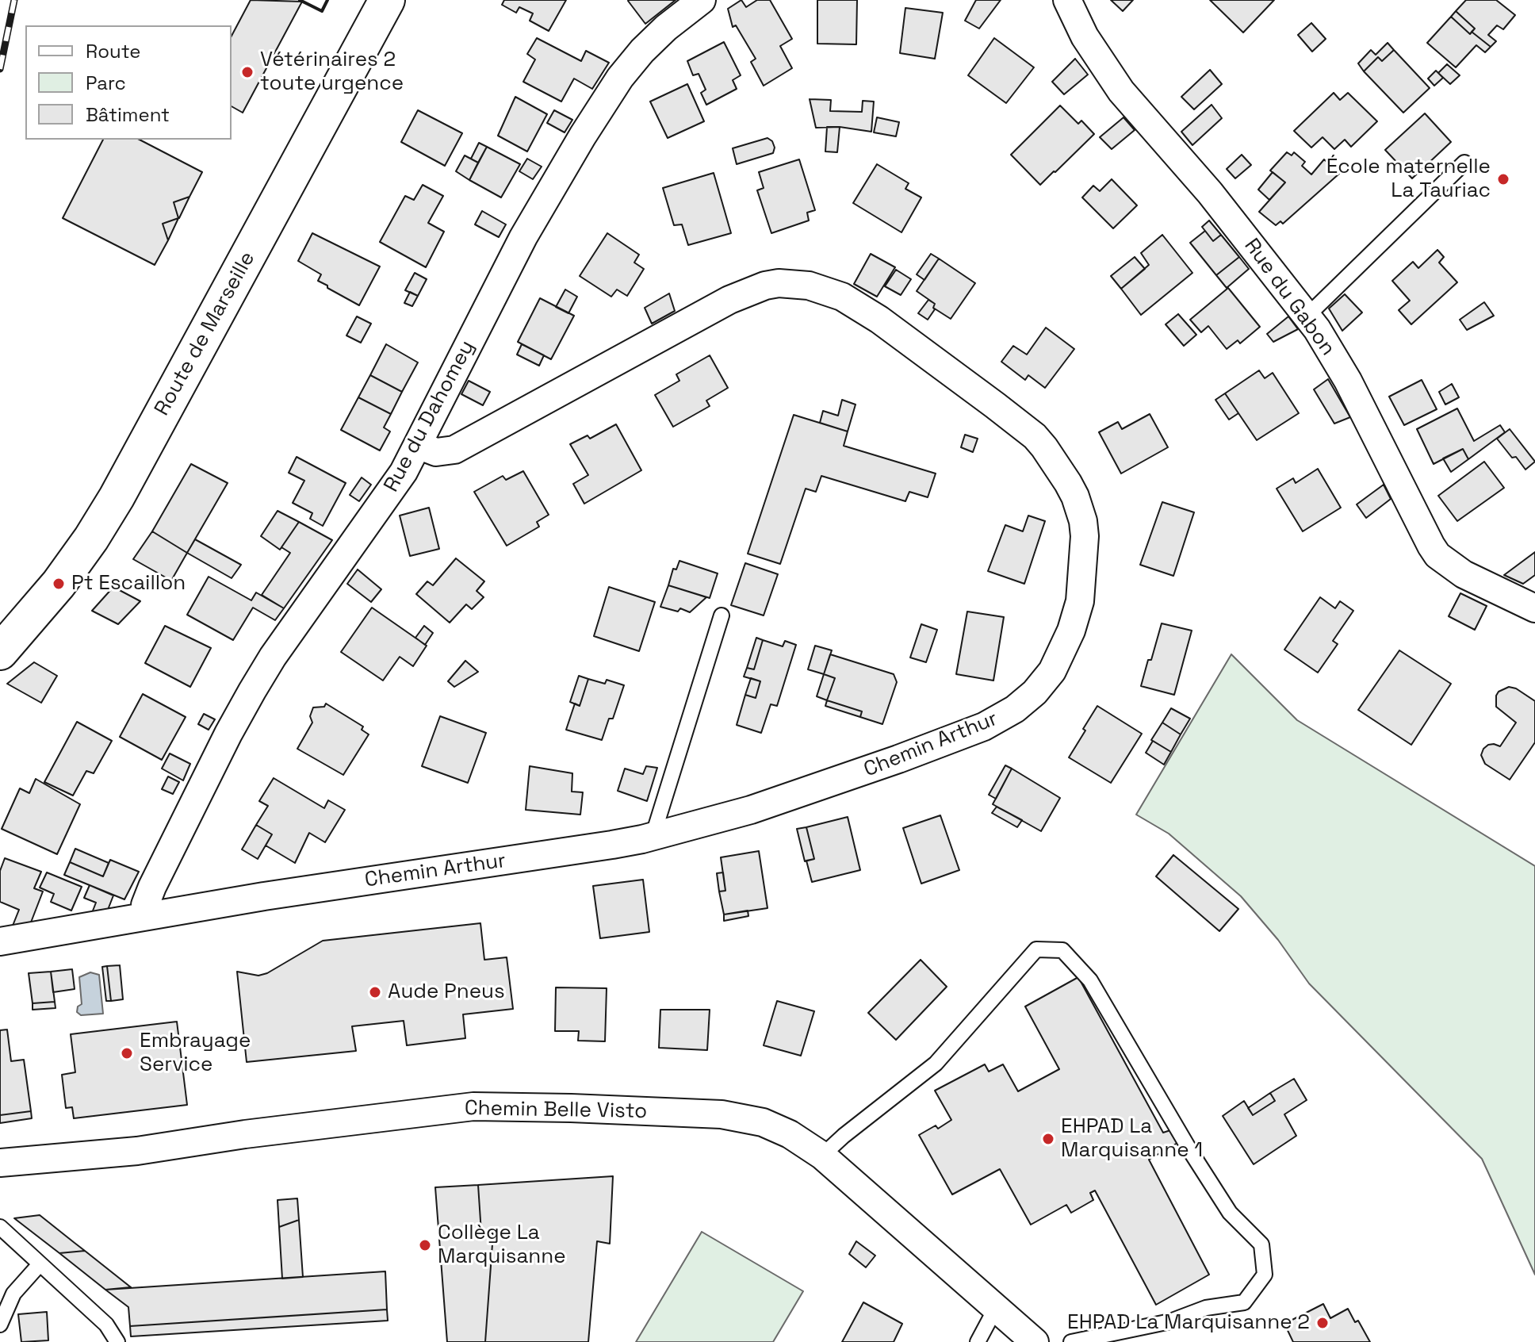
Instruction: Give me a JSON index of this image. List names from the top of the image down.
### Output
{
  "streets": {
    "main road": ["Route de Marseille"],
    "street": [
      "Rue du Gabon",
      "Rue du Dahomey",
      "Chemin Arthur",
      "Chemin Belle Visto"
    ]
  },
  "crossings": [
    ["Rue du Dahomey", "Chemin Arthur"]
  ],
  "places": [
    "Vétérinaires 2 toute urgence",
    "École maternelle La Tauriac",
    "Pt Escaillon",
    "Aude Pneus",
    "Embrayage Service",
    "EHPAD La Marquisanne 1",
    "Collège La Marquisanne",
    "EHPAD La Marquisanne 2"
  ],
  "legend": ["Route", "Parc", "Bâtiment"]
}
